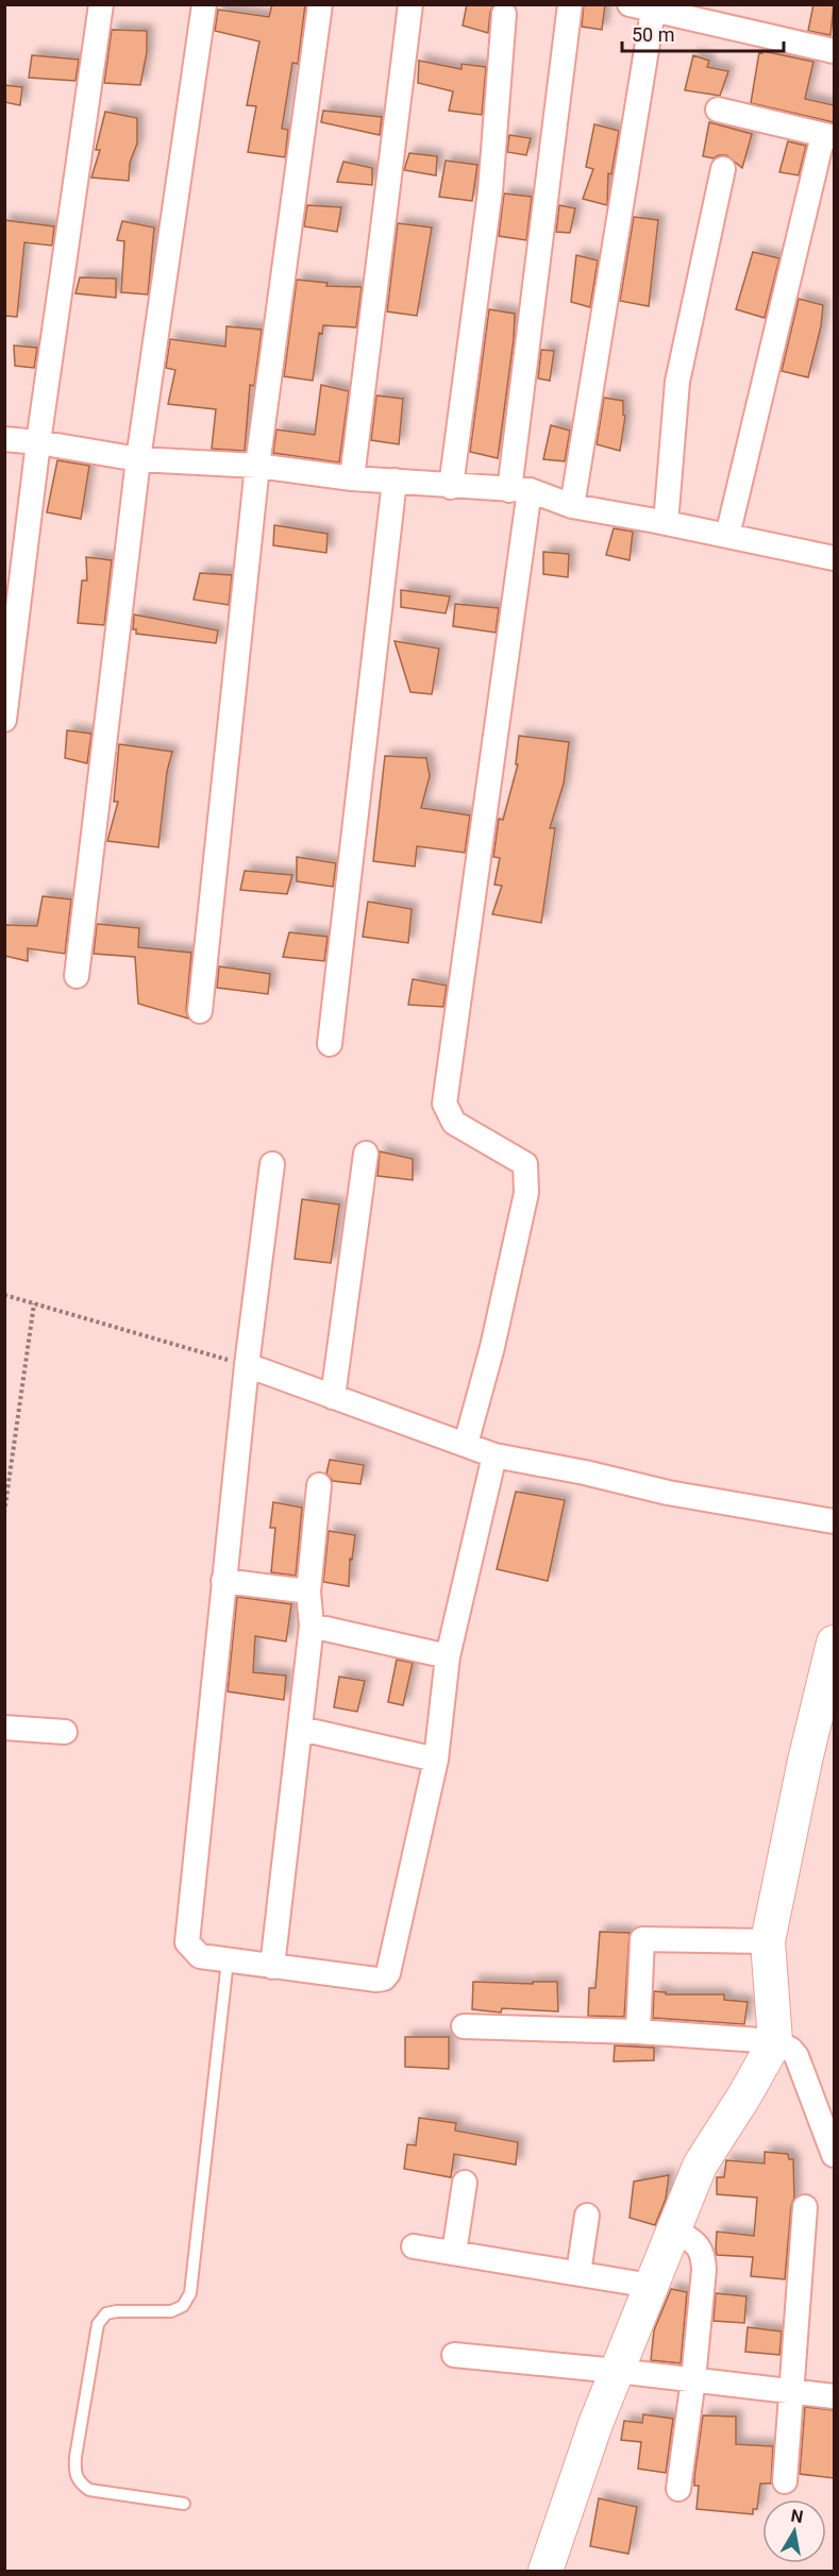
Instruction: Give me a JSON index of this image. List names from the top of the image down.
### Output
{
  "scale_bar": "50 m",
  "north": "top"
}
